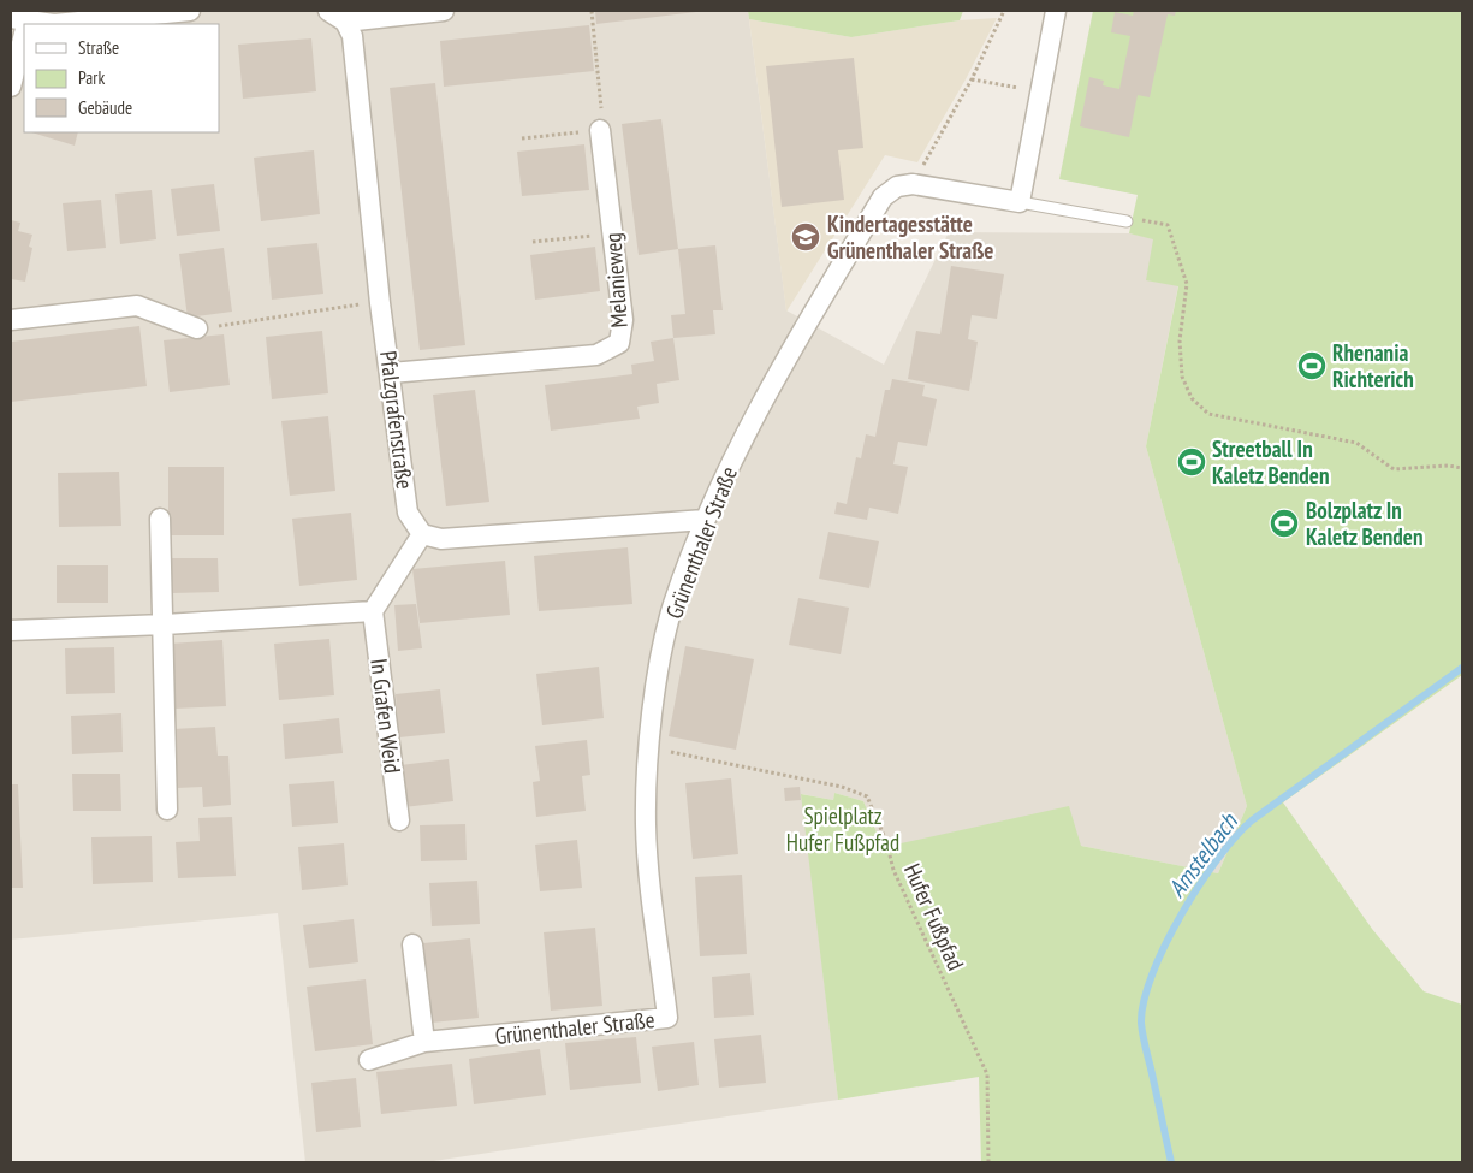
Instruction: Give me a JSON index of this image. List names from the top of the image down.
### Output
{
  "streets": {
    "street": [
      "Melanieweg",
      "Pfalzgrafenstraße",
      "Grünenthaler Straße",
      "In Grafen Weid"
    ],
    "path": ["Hufer Fußpfad"]
  },
  "crossings": [
    ["Melanieweg", "Pfalzgrafenstraße"],
    ["Grünenthaler Straße", "Hufer Fußpfad"]
  ],
  "water": ["Amstelbach"],
  "parks": ["Spielplatz Hufer Fußpfad"],
  "places": {
    "school or university": ["Kindertagesstätte Grünenthaler Straße"],
    "sports": ["Rhenania Richterich", "Streetball In Kaletz Benden", "Bolzplatz In Kaletz Benden"]
  },
  "legend": ["Straße", "Park", "Gebäude"]
}
